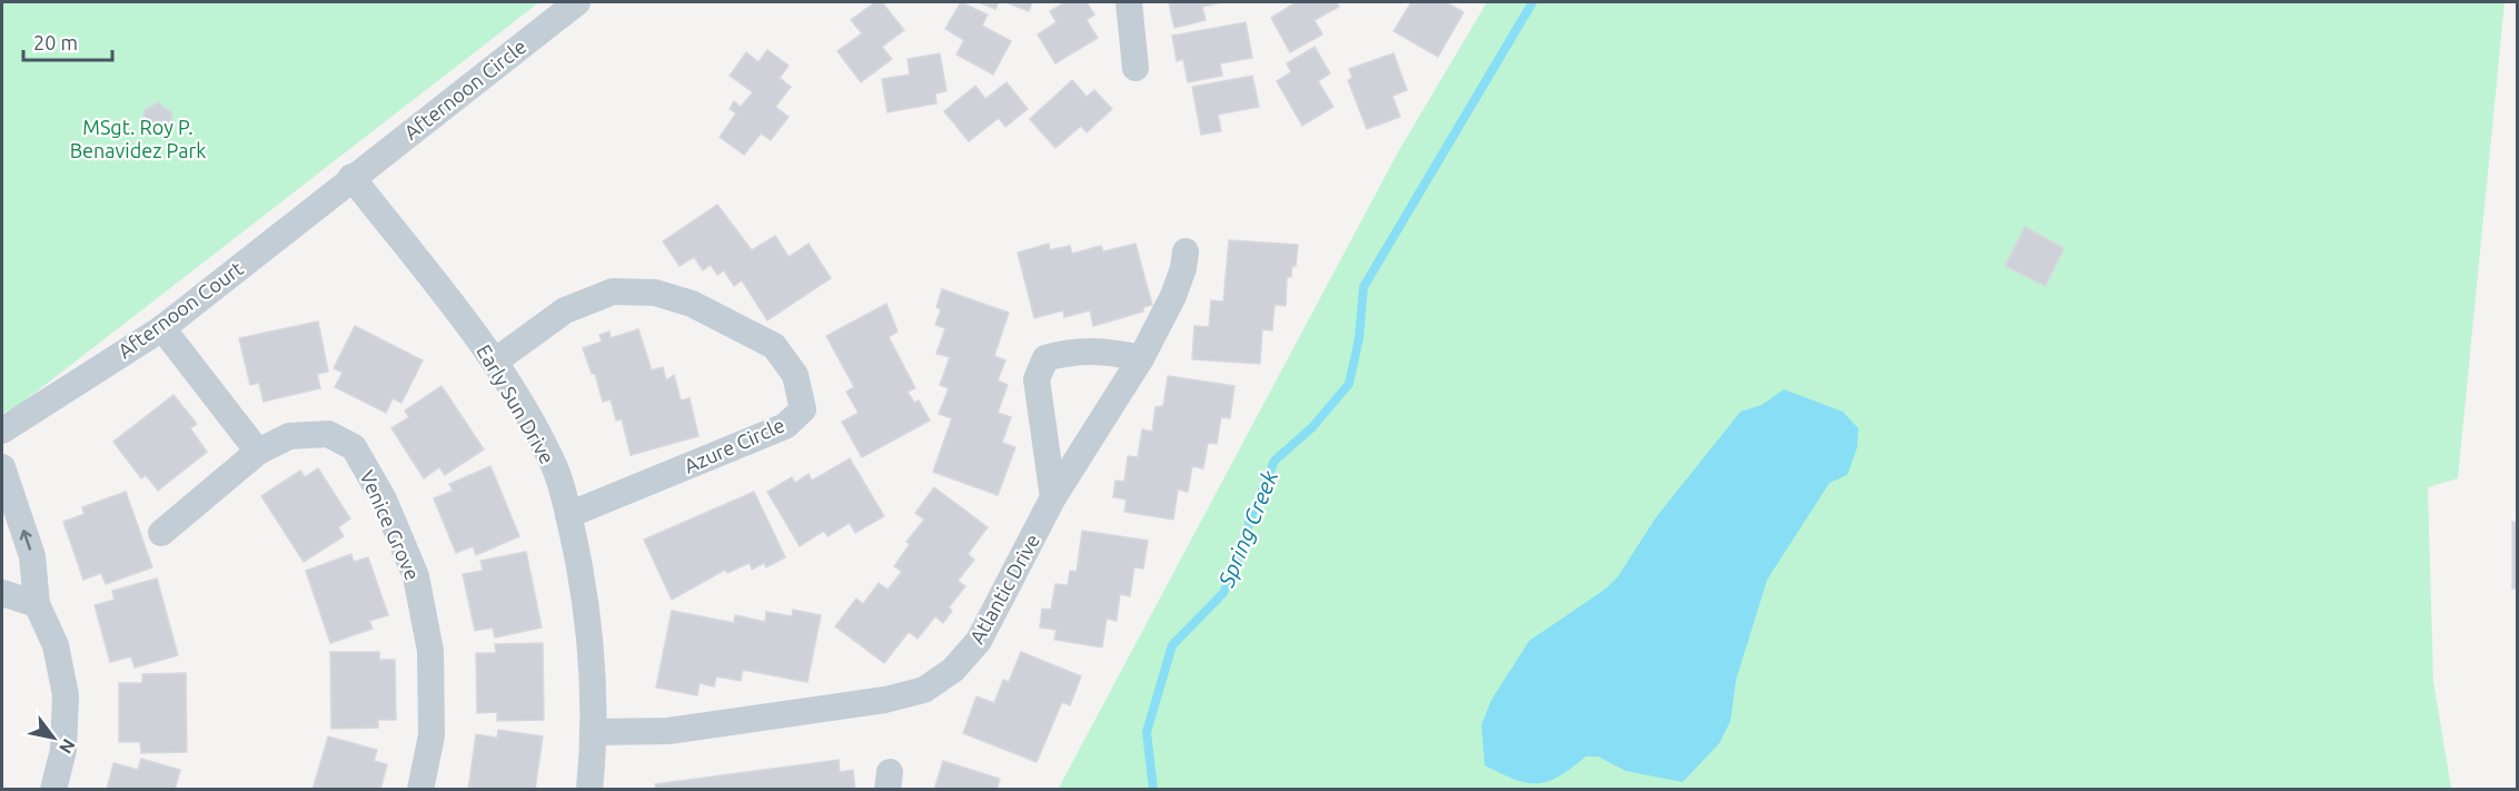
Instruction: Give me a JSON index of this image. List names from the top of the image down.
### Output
{
  "streets": {
    "street": [
      "Afternoon Circle",
      "Afternoon Court",
      "Early Sun Drive",
      "Azure Circle",
      "Venice Grove",
      "Atlantic Drive"
    ]
  },
  "crossings": [
    ["Afternoon Circle", "Afternoon Court"],
    ["Afternoon Circle", "Early Sun Drive"],
    ["Afternoon Court", "Early Sun Drive"],
    ["Early Sun Drive", "Azure Circle"],
    ["Early Sun Drive", "Atlantic Drive"]
  ],
  "water": ["Spring Creek"],
  "parks": ["MSgt. Roy P. Benavidez Park"],
  "scale_bar": "20 m",
  "north": "bottom right"
}
